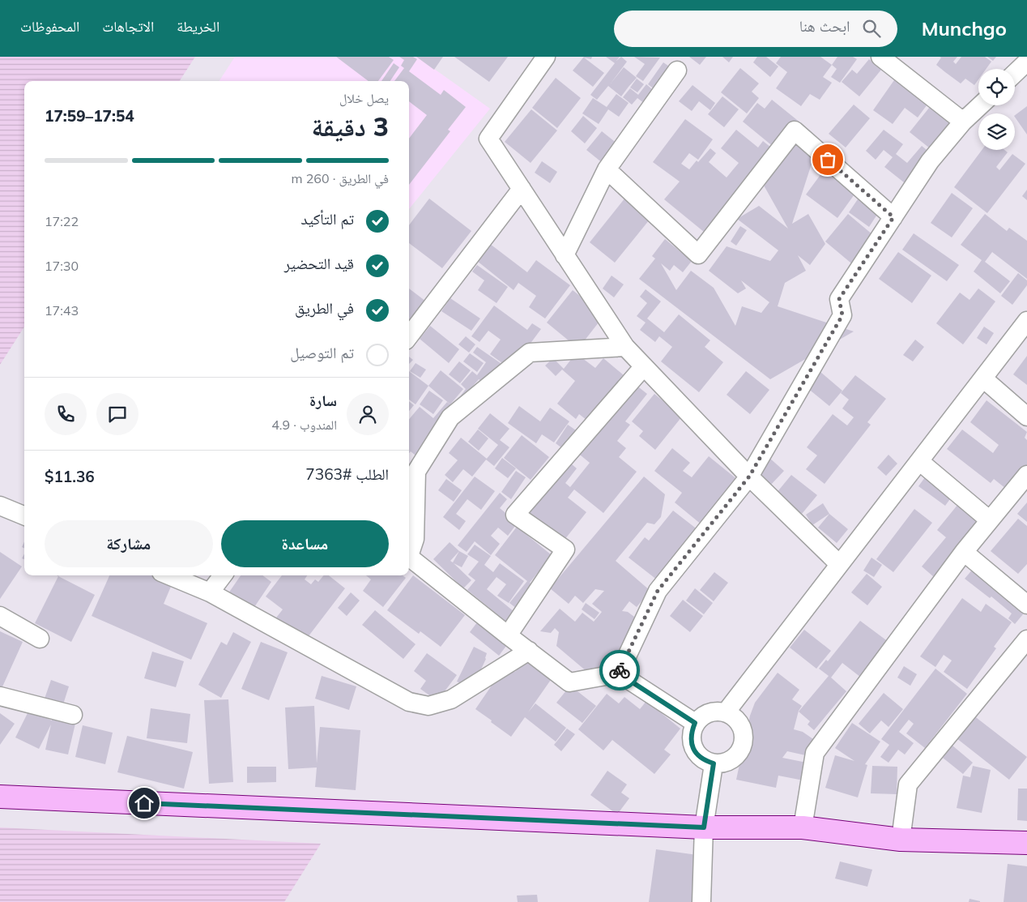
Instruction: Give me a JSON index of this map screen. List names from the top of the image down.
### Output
{
  "page": {
    "header": "Munchgo",
    "search": "ابحث هنا",
    "nav": ["الخريطة", "الاتجاهات", "المحفوظات"],
    "heading": ["3 دقيقة", "يصل خلال", "17:54–17:59"],
    "panel": [
      "سارة",
      "المندوب · 4.9",
      "الطلب #7363",
      "$11.36"
    ],
    "bar": "في الطريق · 260 m",
    "list": [
      ["تم التأكيد", "17:22"],
      ["قيد التحضير", "17:30"],
      ["في الطريق", "17:43"],
      "تم التوصيل"
    ],
    "buttons": ["مساعدة", "مشاركة"]
  }
}
